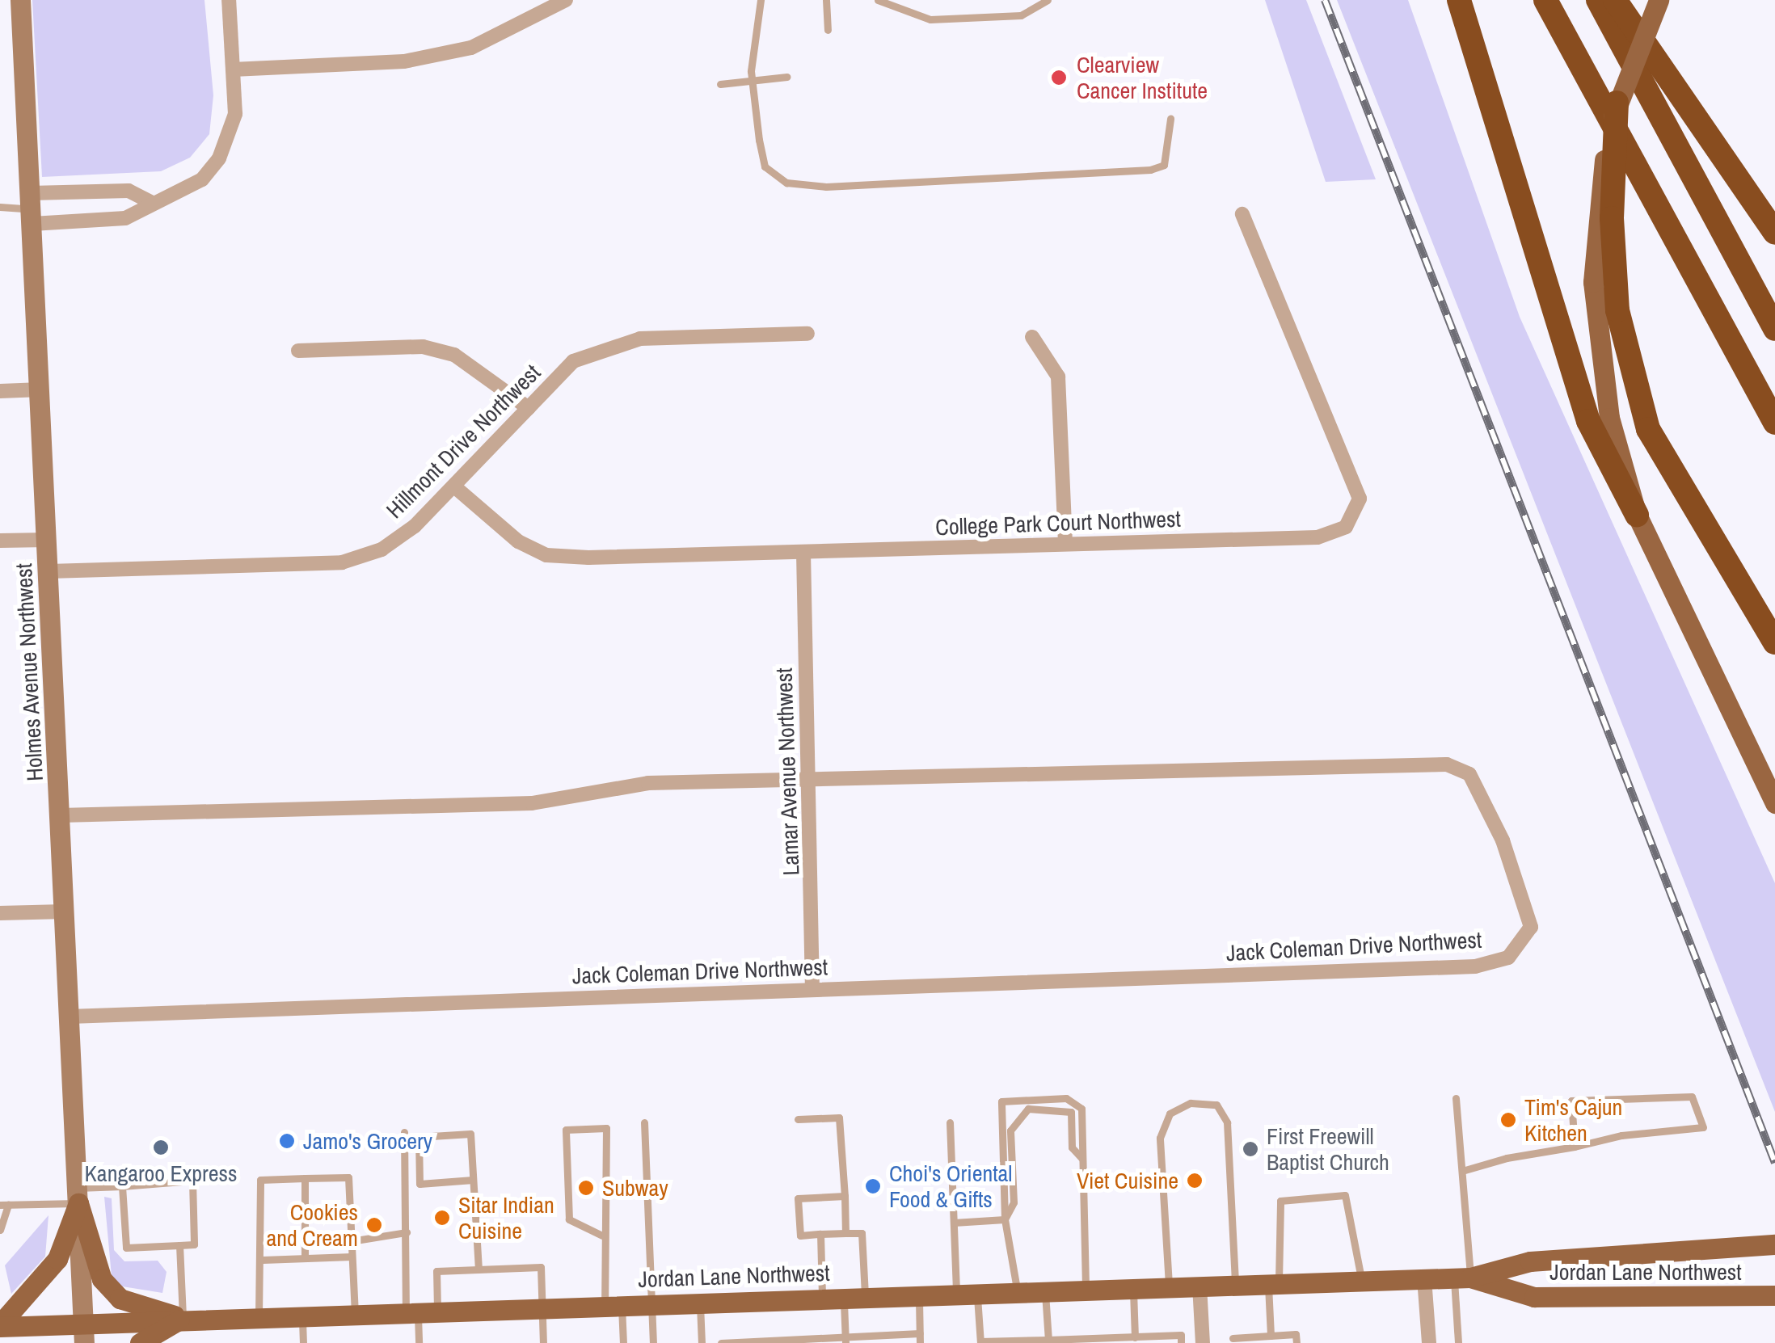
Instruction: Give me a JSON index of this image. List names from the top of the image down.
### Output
{
  "streets": {
    "main road": ["Holmes Avenue Northwest", "Jordan Lane Northwest"],
    "street": [
      "Hillmont Drive Northwest",
      "College Park Court Northwest",
      "Lamar Avenue Northwest",
      "Jack Coleman Drive Northwest"
    ]
  },
  "crossings": [
    ["Hillmont Drive Northwest", "College Park Court Northwest"],
    ["Hillmont Drive Northwest", "Holmes Avenue Northwest"],
    ["College Park Court Northwest", "Lamar Avenue Northwest"],
    ["Holmes Avenue Northwest", "Jack Coleman Drive Northwest"],
    ["Holmes Avenue Northwest", "Jordan Lane Northwest"],
    ["Lamar Avenue Northwest", "Jack Coleman Drive Northwest"]
  ],
  "places": [
    "Clearview Cancer Institute",
    "Tim's Cajun Kitchen",
    "Jamo's Grocery",
    "Kangaroo Express",
    "First Freewill Baptist Church",
    "Viet Cuisine",
    "Choi's Oriental Food & Gifts",
    "Subway",
    "Sitar Indian Cuisine",
    "Cookies and Cream"
  ]
}
